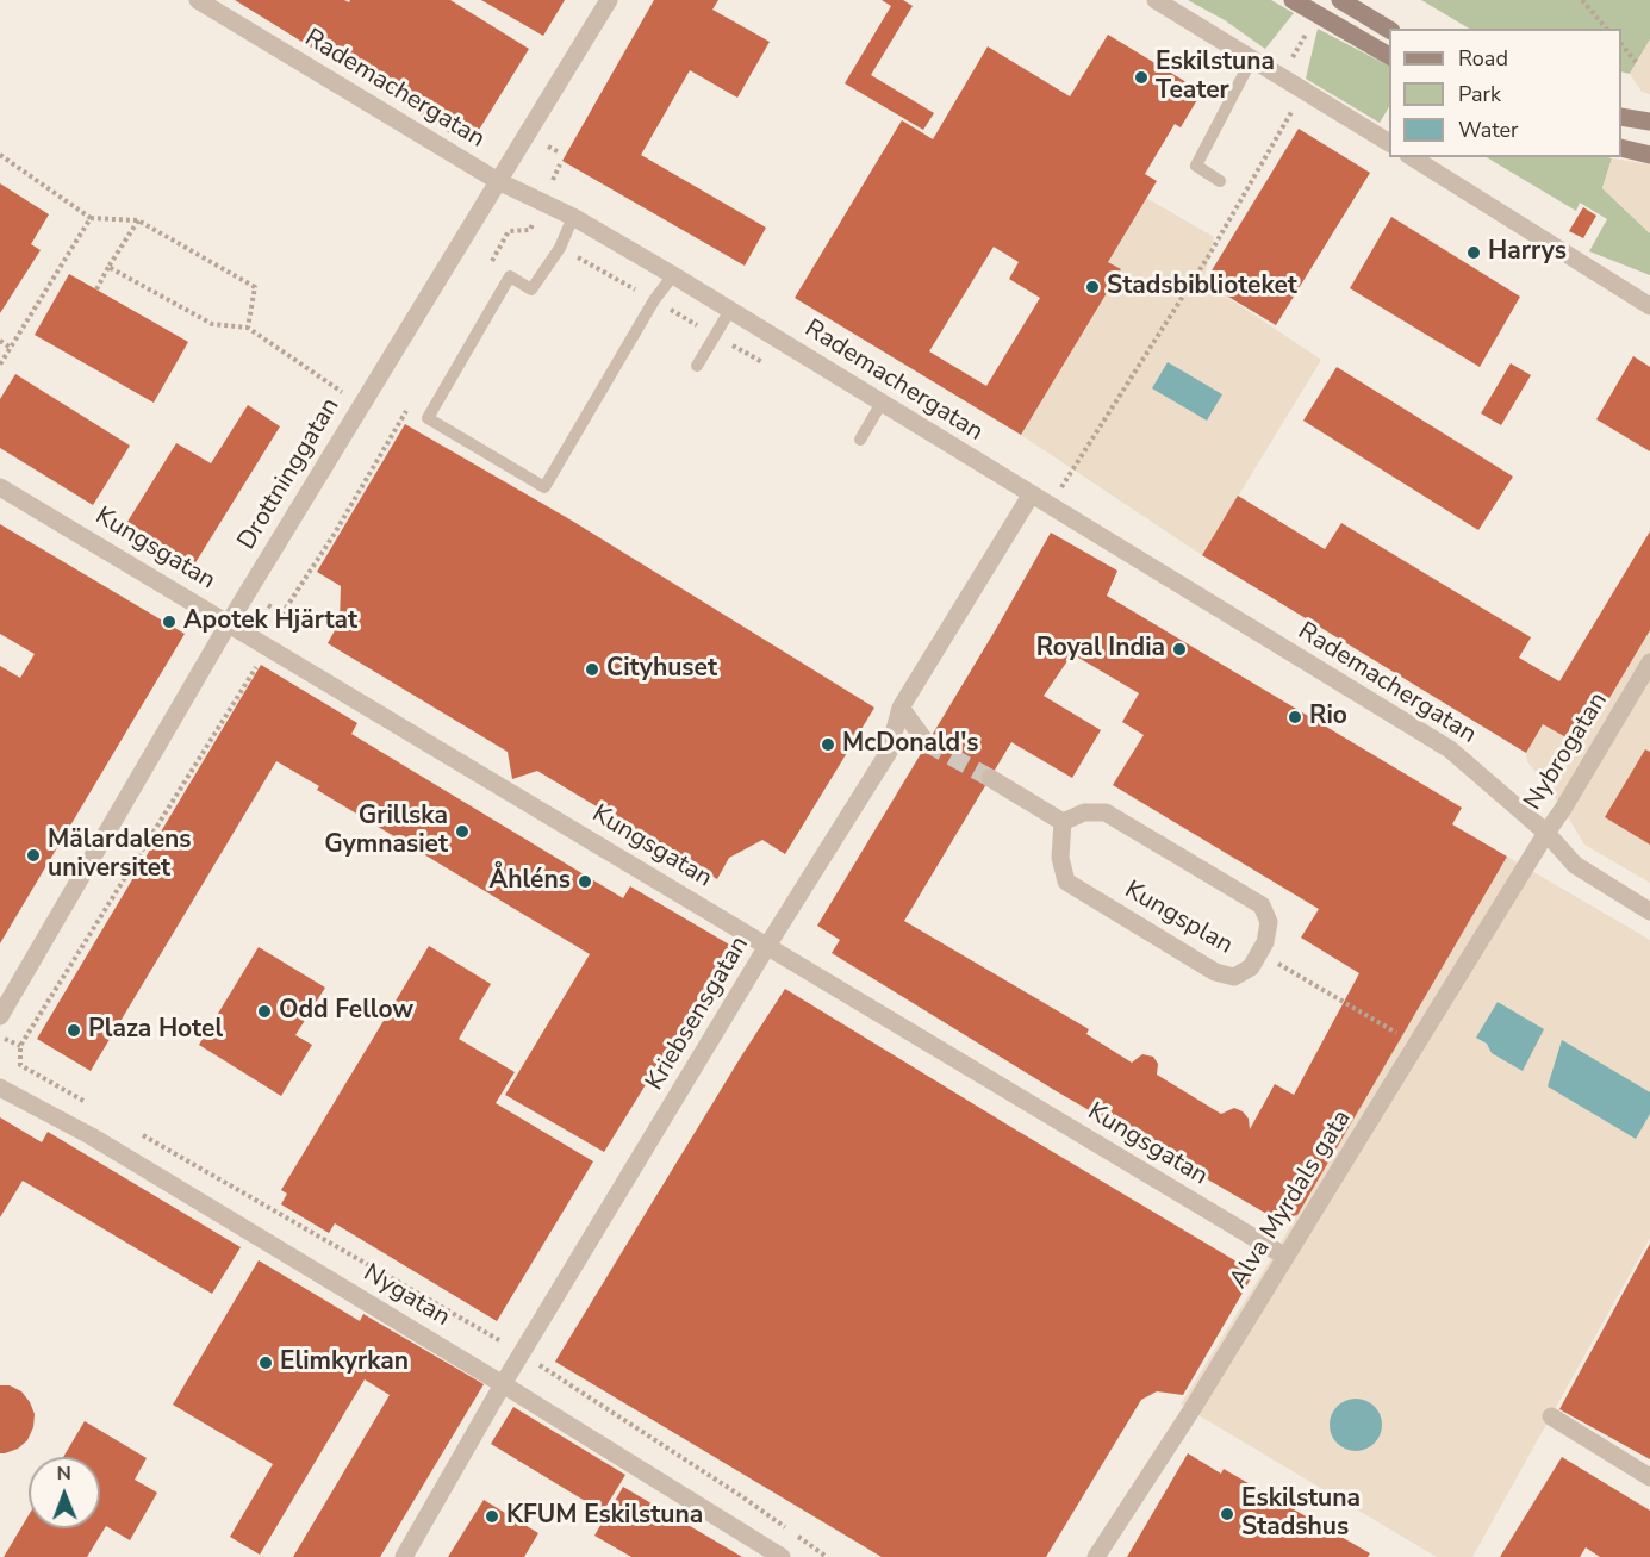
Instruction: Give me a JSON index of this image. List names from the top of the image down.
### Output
{
  "streets": {
    "street": [
      "Rademachergatan",
      "Drottninggatan",
      "Kungsgatan",
      "Nybrogatan",
      "Kungsplan",
      "Kriebsensgatan",
      "Alva Myrdals gata",
      "Nygatan"
    ]
  },
  "crossings": [
    ["Rademachergatan", "Drottninggatan"],
    ["Rademachergatan", "Nybrogatan"],
    ["Rademachergatan", "Kriebsensgatan"],
    ["Drottninggatan", "Kungsgatan"],
    ["Kungsgatan", "Kriebsensgatan"],
    ["Nybrogatan", "Alva Myrdals gata"],
    ["Kriebsensgatan", "Nygatan"]
  ],
  "places": [
    "Eskilstuna Teater",
    "Harrys",
    "Stadsbiblioteket",
    "Apotek Hjärtat",
    "Royal India",
    "Cityhuset",
    "Rio",
    "McDonald's",
    "Grillska Gymnasiet",
    "Mälardalens universitet",
    "Åhléns",
    "Odd Fellow",
    "Plaza Hotel",
    "Elimkyrkan",
    "Eskilstuna Stadshus",
    "KFUM Eskilstuna"
  ],
  "legend": ["Road", "Park", "Water"],
  "north": "top"
}
